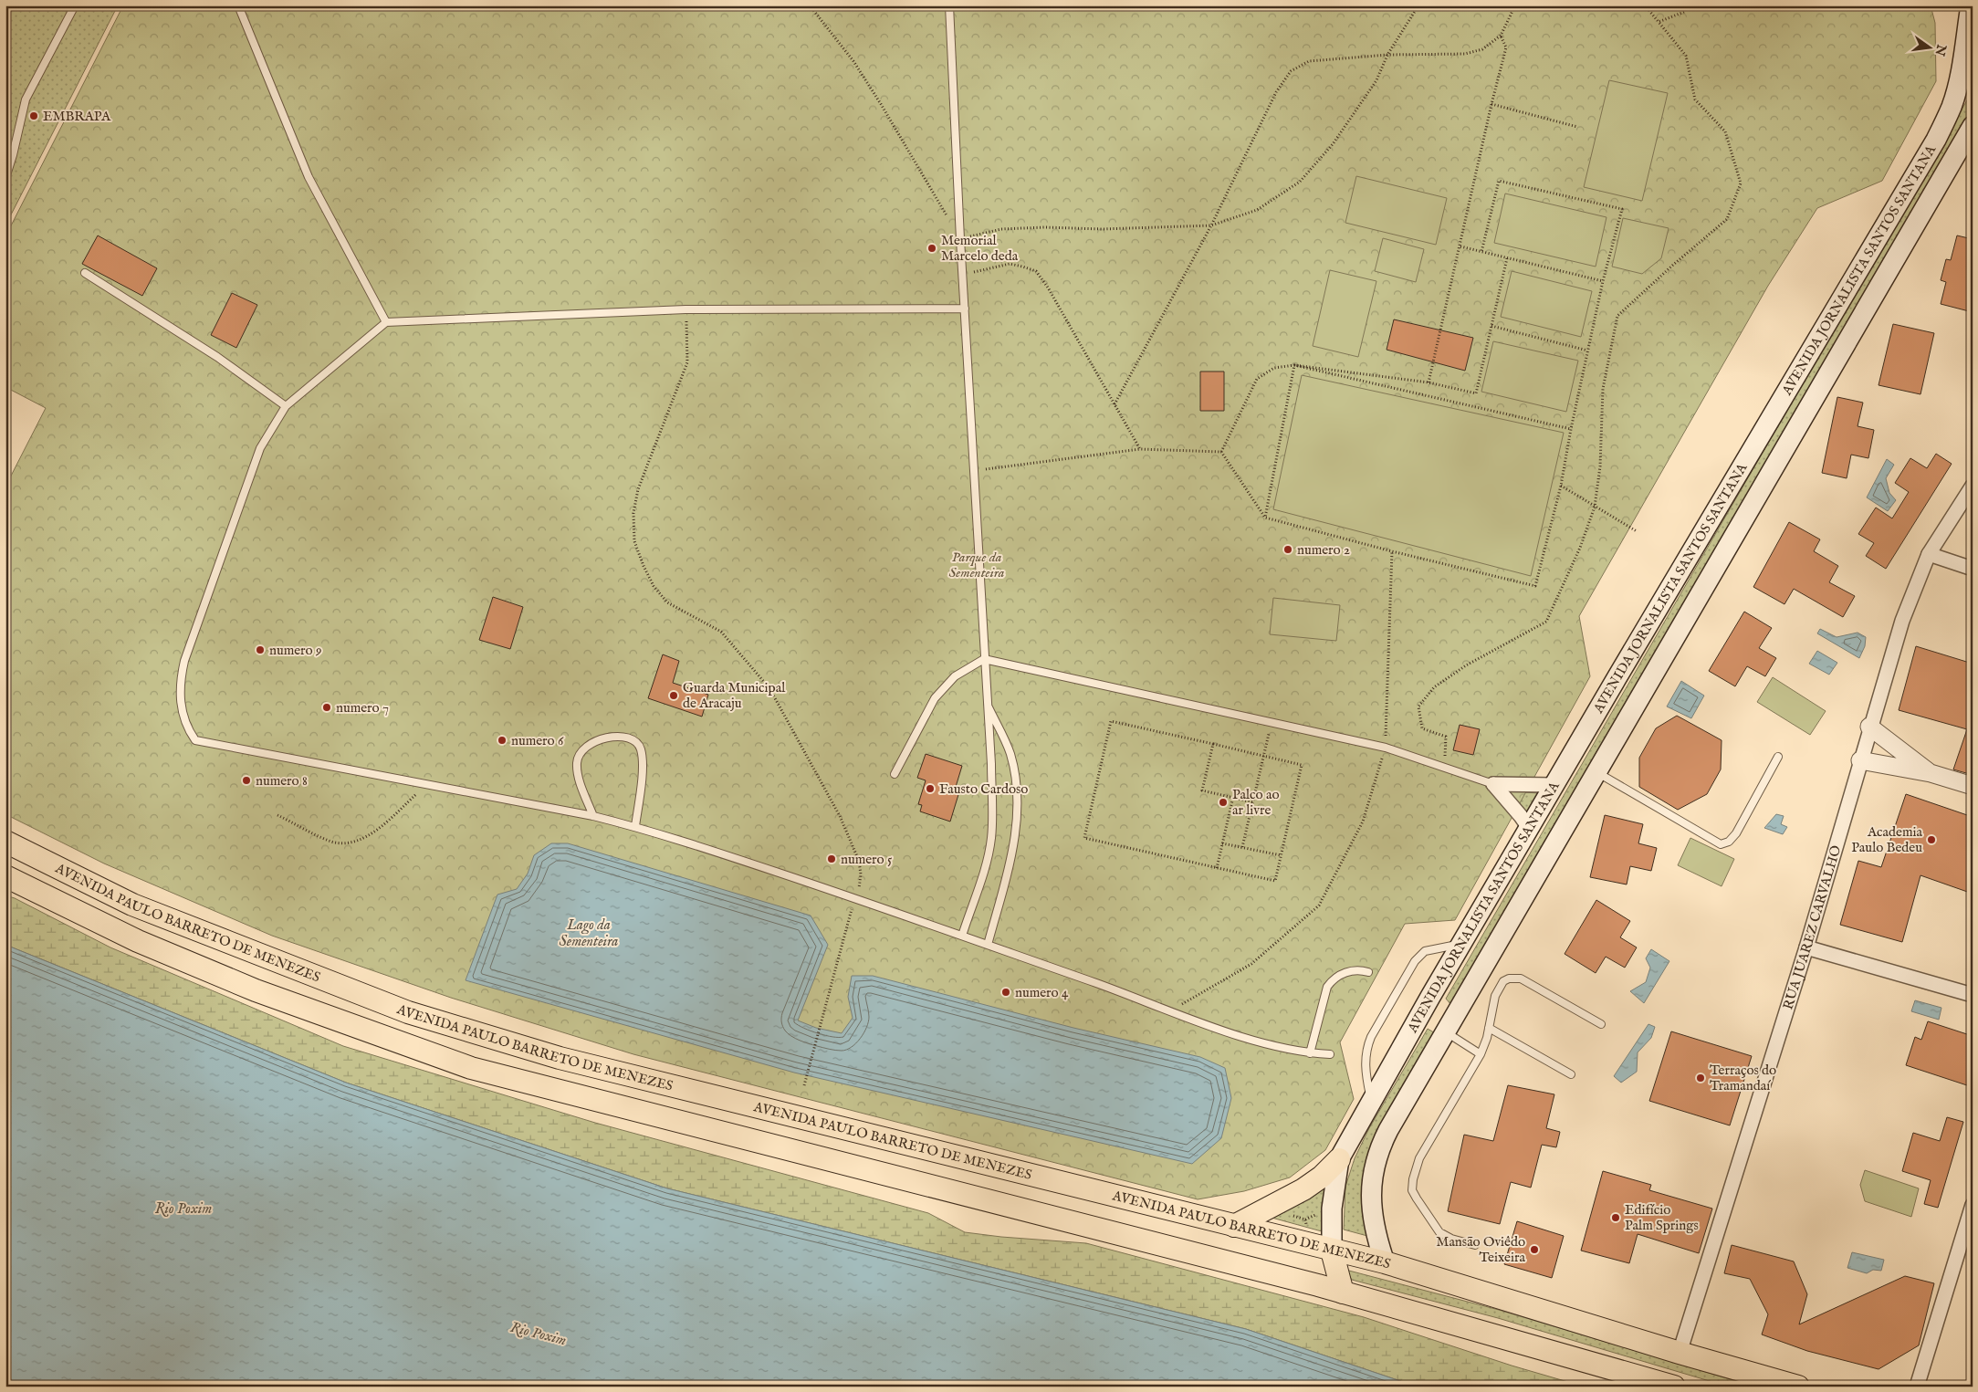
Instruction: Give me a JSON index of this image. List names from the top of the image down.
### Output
{
  "streets": {
    "main road": ["AVENIDA JORNALISTA SANTOS SANTANA", "AVENIDA PAULO BARRETO DE MENEZES"],
    "street": ["RUA JUAREZ CARVALHO"]
  },
  "crossings": [
    ["AVENIDA JORNALISTA SANTOS SANTANA", "AVENIDA PAULO BARRETO DE MENEZES"],
    ["AVENIDA PAULO BARRETO DE MENEZES", "RUA JUAREZ CARVALHO"]
  ],
  "water": ["Lago da Sementeira", "Rio Poxim"],
  "parks": ["Parque da Sementeira"],
  "places": [
    "EMBRAPA",
    "Memorial Marcelo deda",
    "numero 2",
    "numero 9",
    "Guarda Municipal de Aracaju",
    "numero 7",
    "numero 6",
    "numero 8",
    "Fausto Cardoso",
    "Palco ao ar livre",
    "Academia Paulo Bedeu",
    "numero 5",
    "numero 4",
    "Terraços do Tramandaí",
    "Edifício Palm Springs",
    "Mansão Oviêdo Teixeira"
  ],
  "north": "right"
}
